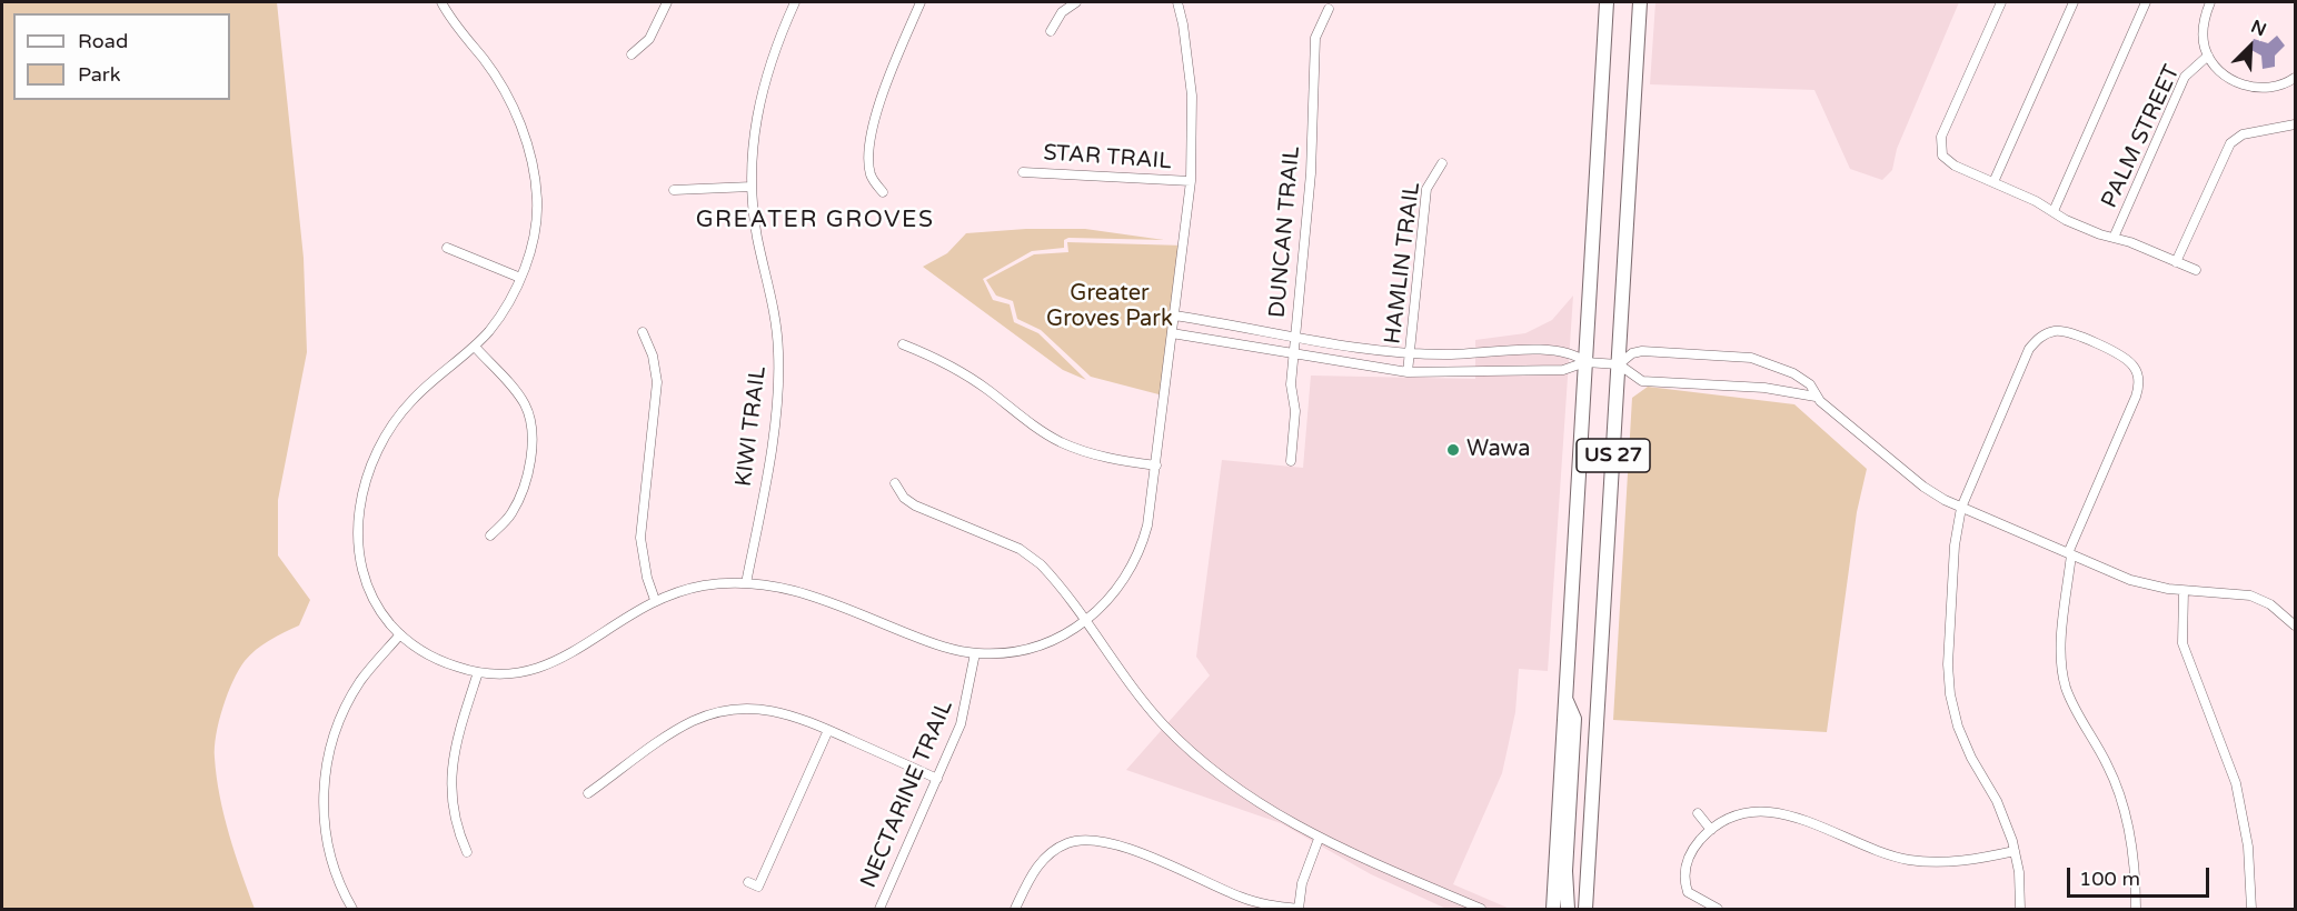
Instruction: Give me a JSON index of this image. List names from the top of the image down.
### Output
{
  "streets": {
    "highway": ["US 27"],
    "street": [
      "PALM STREET",
      "STAR TRAIL",
      "DUNCAN TRAIL",
      "HAMLIN TRAIL",
      "KIWI TRAIL",
      "NECTARINE TRAIL"
    ]
  },
  "districts": ["GREATER GROVES"],
  "parks": ["Greater Groves Park"],
  "places": ["Wawa"],
  "legend": ["Road", "Park"],
  "scale_bar": "100 m",
  "north": "top right"
}
